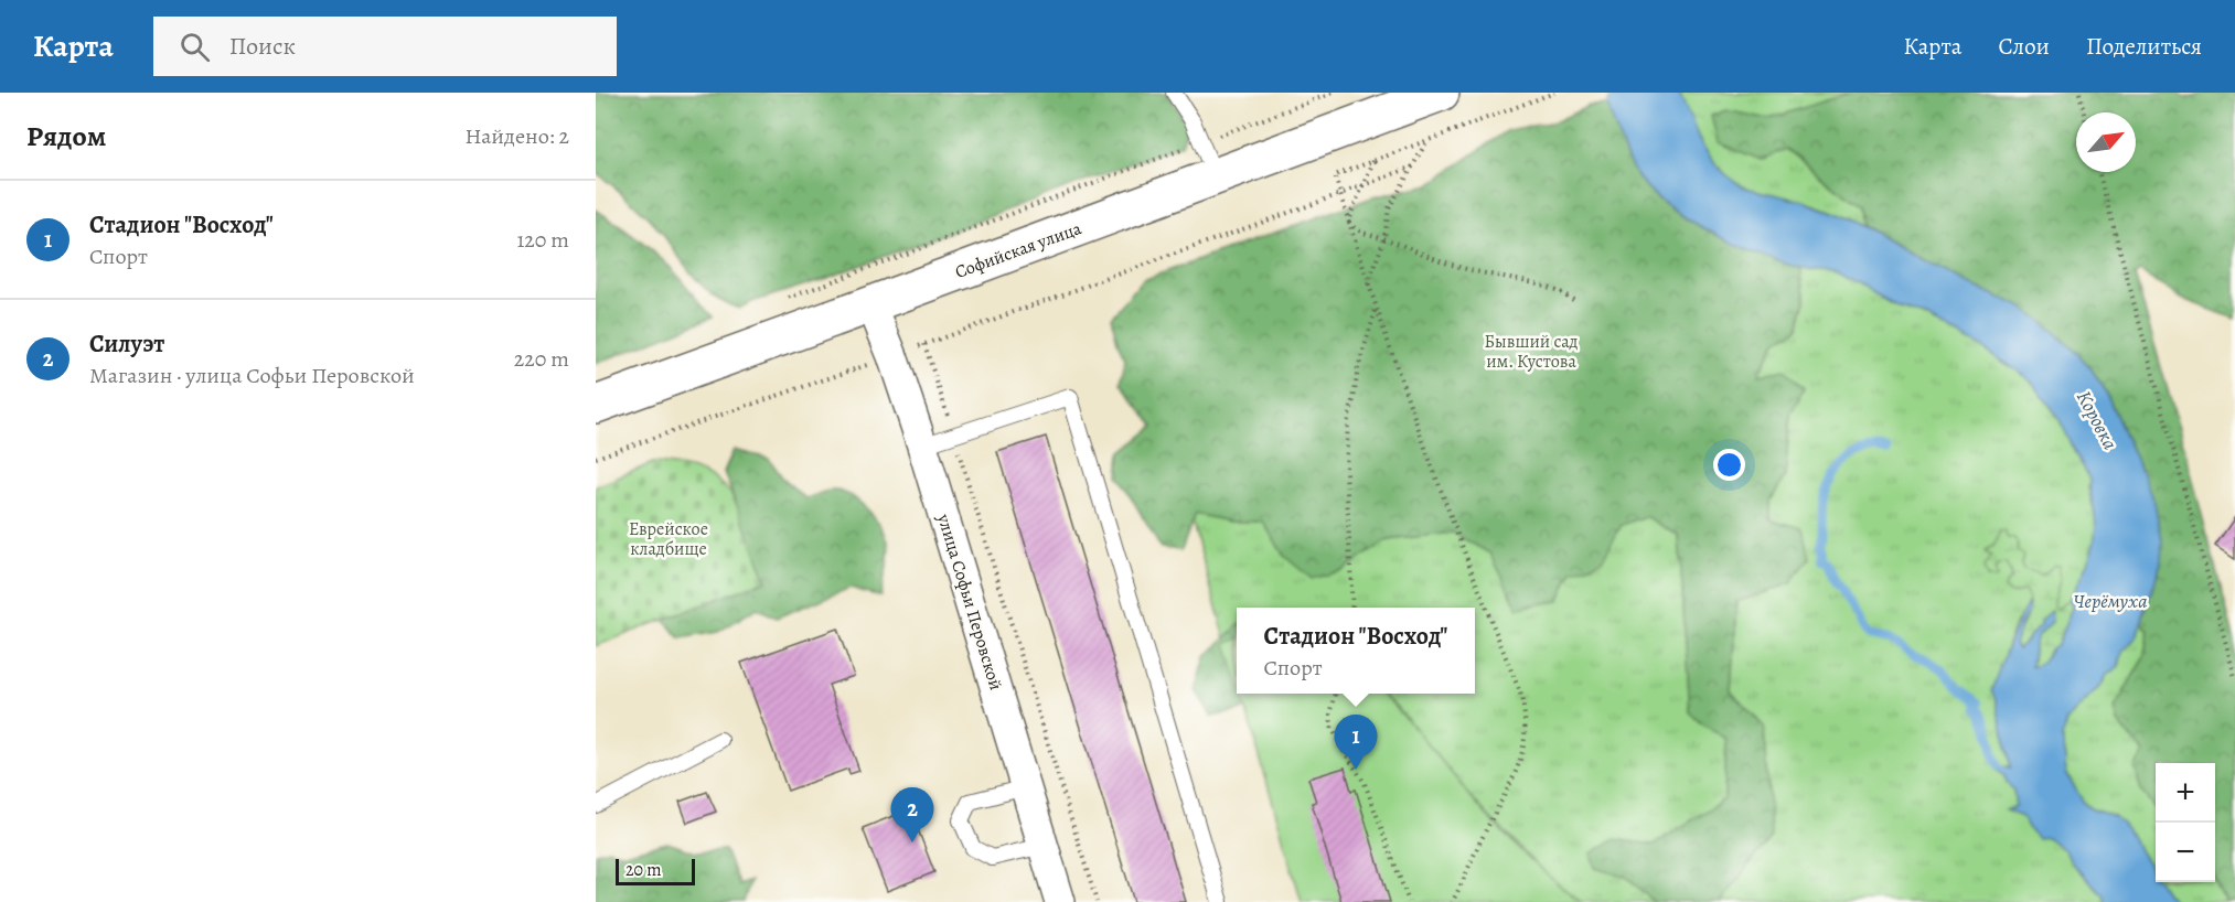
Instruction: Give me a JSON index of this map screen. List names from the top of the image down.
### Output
{
  "streets": {
    "main road": ["Софийская улица"],
    "street": ["улица Софьи Перовской"]
  },
  "crossings": [
    ["Софийская улица", "улица Софьи Перовской"]
  ],
  "water": ["Коровка", "Черёмуха"],
  "parks": ["Бывший сад им. Кустова", "Еврейское кладбище"],
  "scale_bar": "20 m",
  "north": "top right",
  "page": {
    "header": "Карта",
    "search": "Поиск",
    "nav": ["Карта", "Слои", "Поделиться"],
    "heading": ["Рядом", "Найдено: 2"],
    "list": [
      {
        "mark": "1",
        "name": "Стадион \"Восход\"",
        "note": "Спорт",
        "value": "120 m"
      },
      {
        "mark": "2",
        "name": "Силуэт",
        "note": "Магазин · улица Софьи Перовской",
        "value": "220 m"
      }
    ],
    "popup": ["Стадион \"Восход\"", "Спорт"],
    "pins": ["1", "2"],
    "map_buttons": ["+", "−"],
    "scale": "20 m"
  }
}
